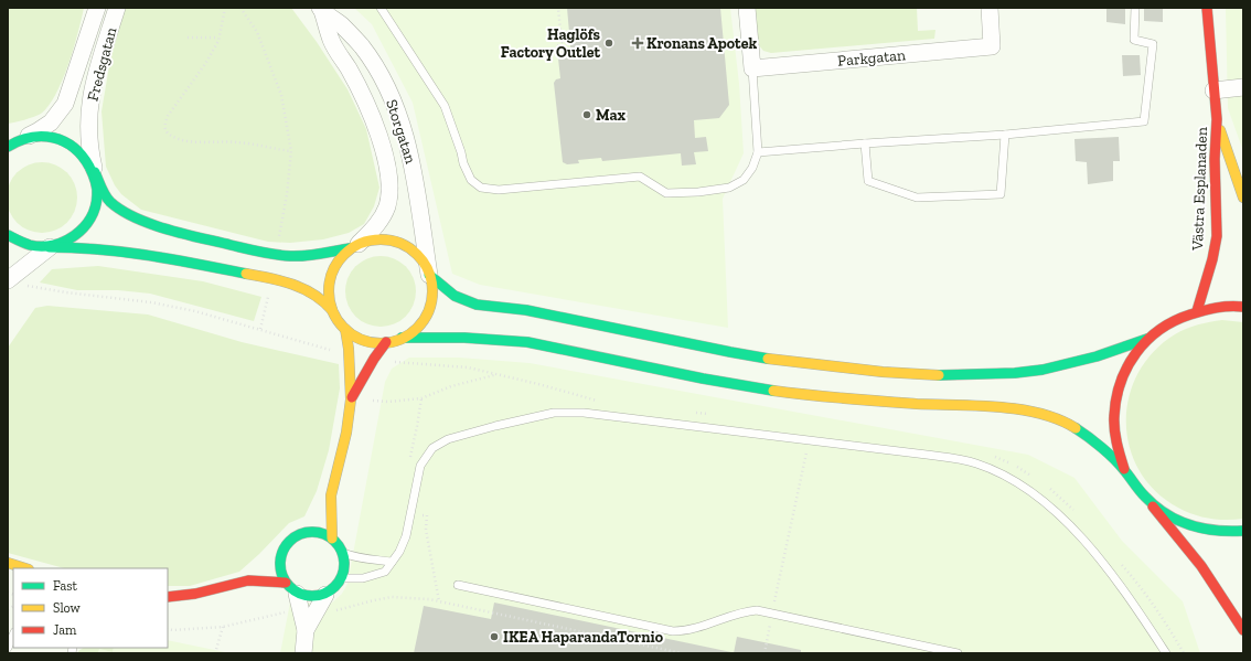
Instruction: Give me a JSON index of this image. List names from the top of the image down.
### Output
{
  "streets": {
    "main road": ["Västra Esplanaden"],
    "street": ["Parkgatan", "Fredsgatan", "Storgatan"]
  },
  "places": {
    "other": ["Haglöfs Factory Outlet", "Max", "IKEA HaparandaTornio"],
    "health": ["Kronans Apotek"]
  },
  "legend": ["Fast", "Slow", "Jam"]
}
